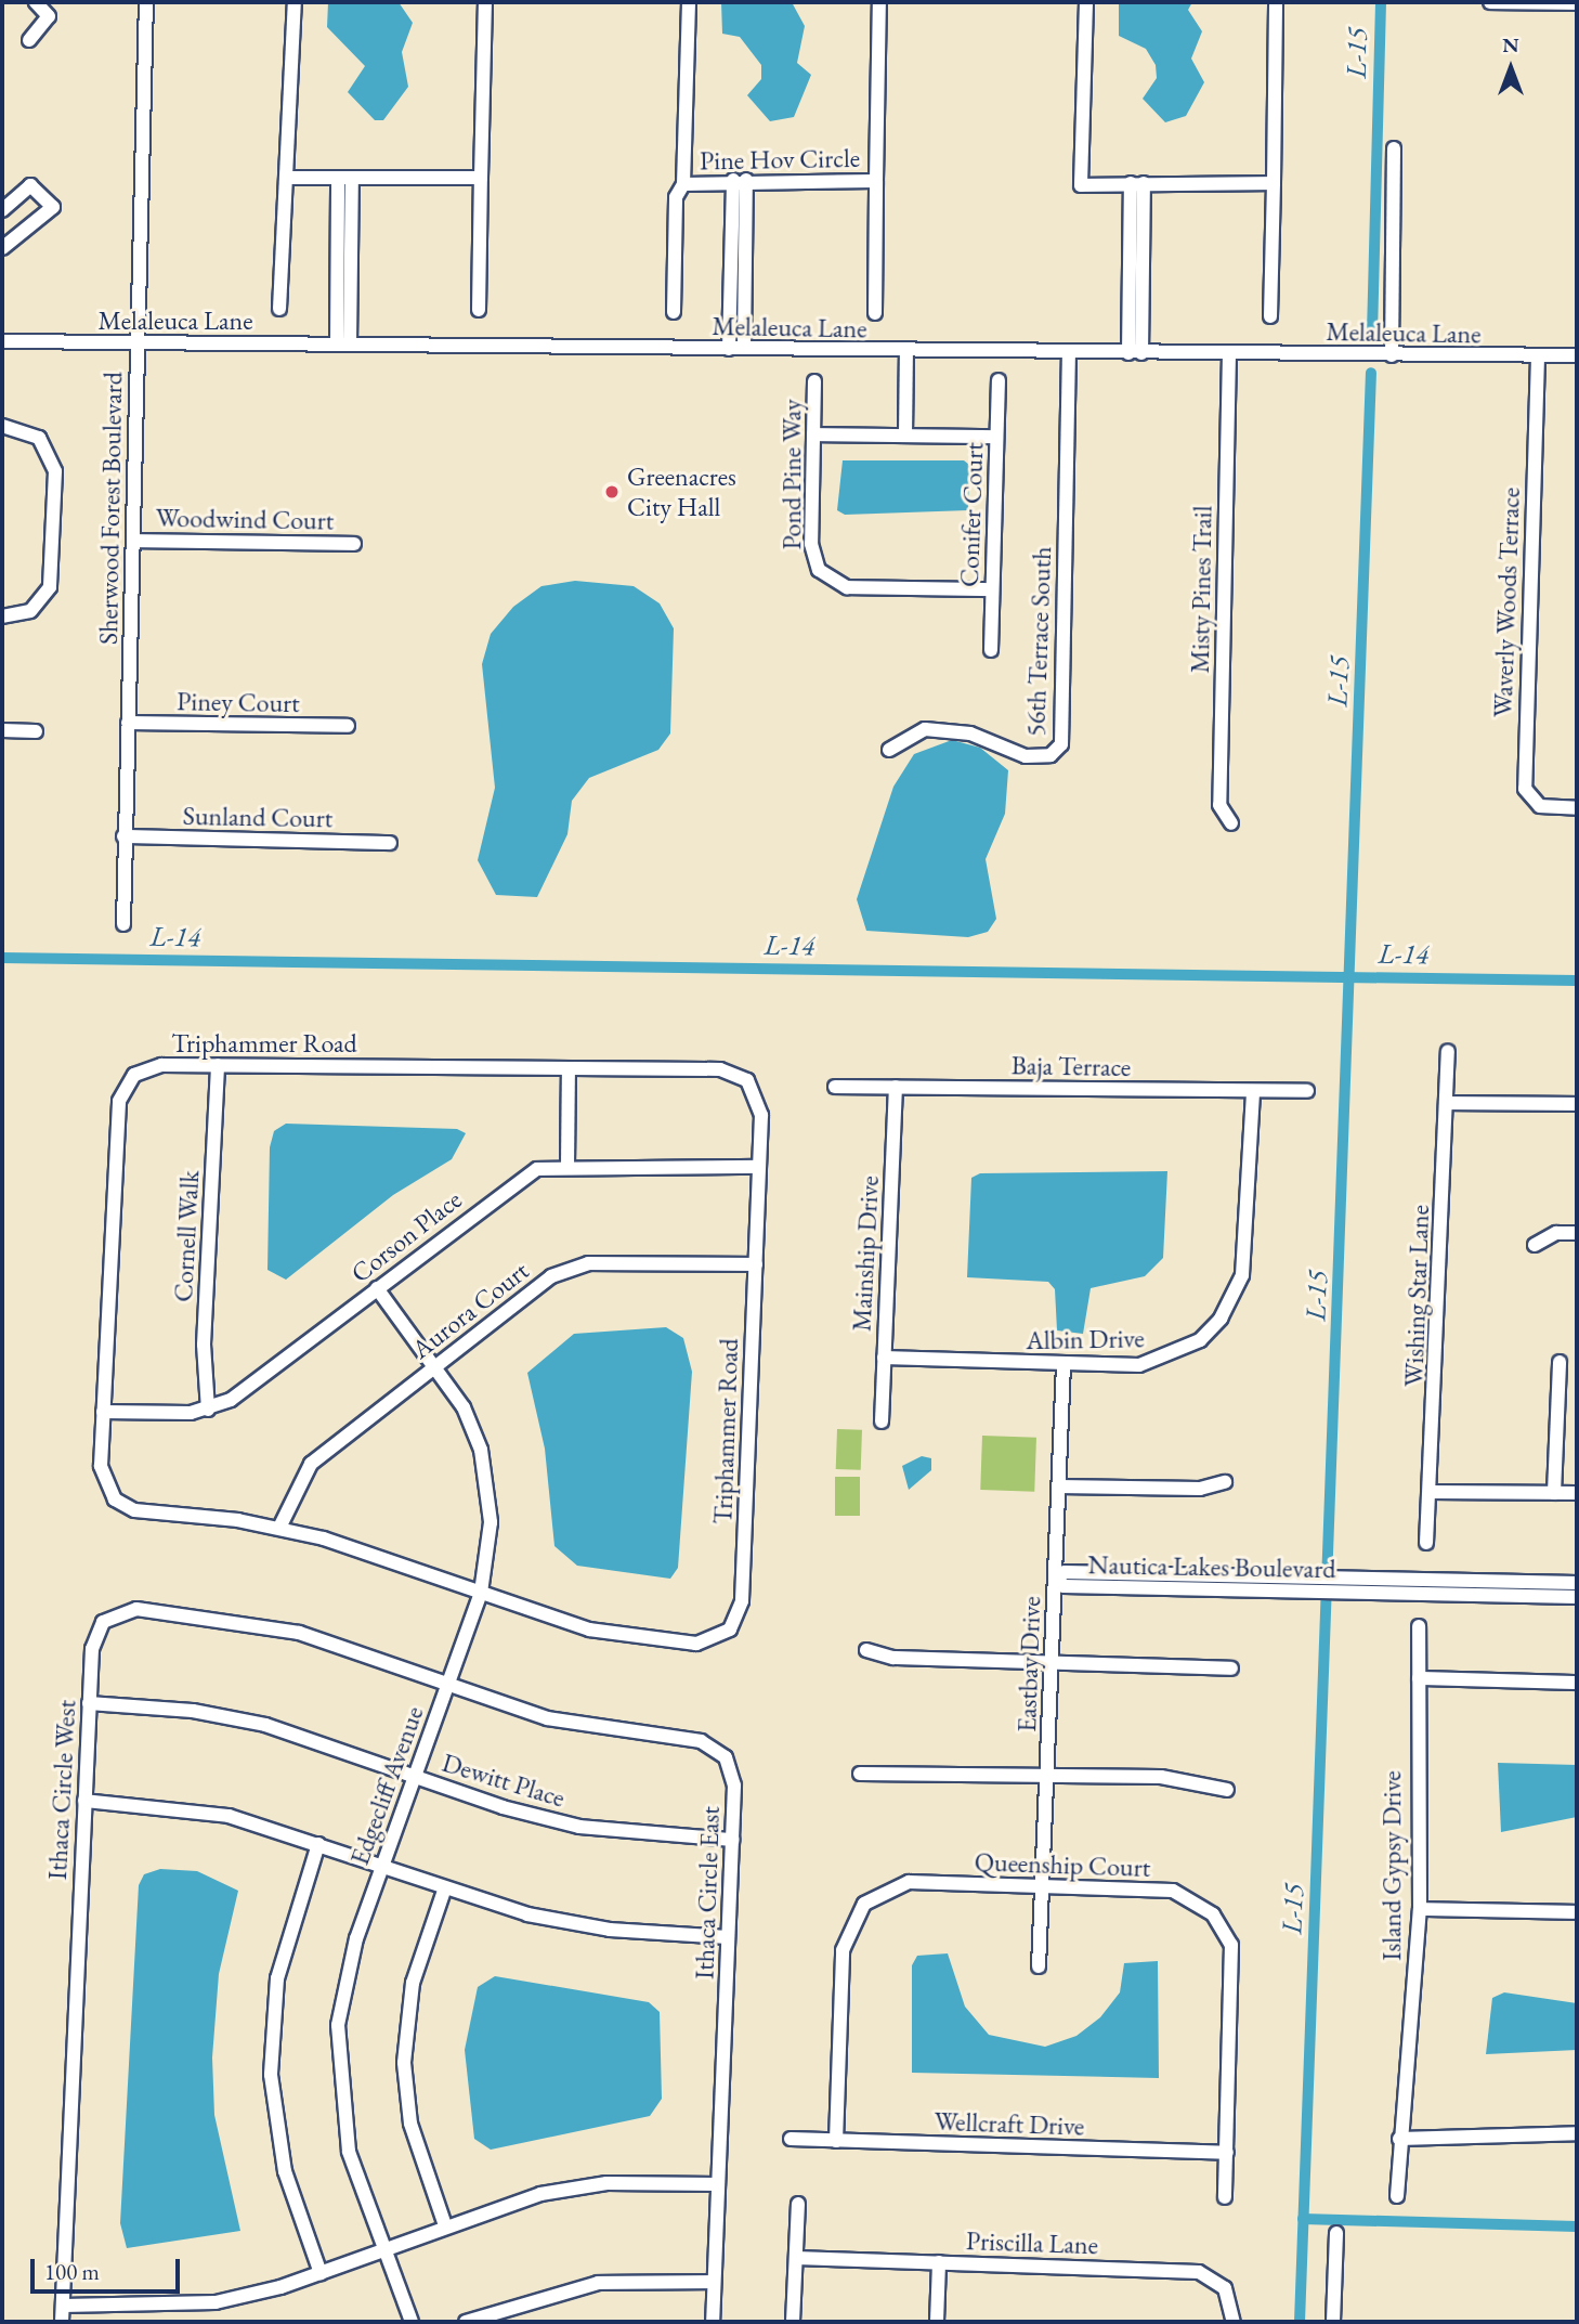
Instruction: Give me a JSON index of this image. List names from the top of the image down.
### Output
{
  "streets": {
    "street": [
      "Pine Hov Circle",
      "Melaleuca Lane",
      "Pond Pine Way",
      "Sherwood Forest Boulevard",
      "Conifer Court",
      "Woodwind Court",
      "Misty Pines Trail",
      "Waverly Woods Terrace",
      "56th Terrace South",
      "Piney Court",
      "Sunland Court",
      "Triphammer Road",
      "Baja Terrace",
      "Cornell Walk",
      "Corson Place",
      "Mainship Drive",
      "Wishing Star Lane",
      "Aurora Court",
      "Albin Drive",
      "Nautica Lakes Boulevard",
      "Eastbay Drive",
      "Dewitt Place",
      "Edgecliff Avenue",
      "Ithaca Circle West",
      "Queenship Court",
      "Island Gypsy Drive",
      "Ithaca Circle East",
      "Wellcraft Drive",
      "Priscilla Lane"
    ]
  },
  "crossings": [
    ["Melaleuca Lane", "Sherwood Forest Boulevard"],
    ["Melaleuca Lane", "Misty Pines Trail"],
    ["Melaleuca Lane", "Waverly Woods Terrace"],
    ["Melaleuca Lane", "56th Terrace South"],
    ["Pond Pine Way", "Conifer Court"],
    ["Sherwood Forest Boulevard", "Woodwind Court"],
    ["Sherwood Forest Boulevard", "Piney Court"],
    ["Sherwood Forest Boulevard", "Sunland Court"],
    ["Triphammer Road", "Cornell Walk"],
    ["Triphammer Road", "Corson Place"],
    ["Triphammer Road", "Aurora Court"],
    ["Triphammer Road", "Edgecliff Avenue"],
    ["Baja Terrace", "Mainship Drive"],
    ["Baja Terrace", "Albin Drive"],
    ["Cornell Walk", "Corson Place"],
    ["Corson Place", "Edgecliff Avenue"],
    ["Mainship Drive", "Albin Drive"],
    ["Aurora Court", "Edgecliff Avenue"],
    ["Albin Drive", "Eastbay Drive"],
    ["Nautica Lakes Boulevard", "Eastbay Drive"],
    ["Eastbay Drive", "Queenship Court"],
    ["Dewitt Place", "Edgecliff Avenue"],
    ["Dewitt Place", "Ithaca Circle West"],
    ["Dewitt Place", "Ithaca Circle East"],
    ["Edgecliff Avenue", "Ithaca Circle West"],
    ["Edgecliff Avenue", "Ithaca Circle East"],
    ["Ithaca Circle West", "Ithaca Circle East"],
    ["Queenship Court", "Wellcraft Drive"]
  ],
  "water": ["L-15", "L-14"],
  "places": ["Greenacres City Hall"],
  "scale_bar": "100 m",
  "north": "top"
}
